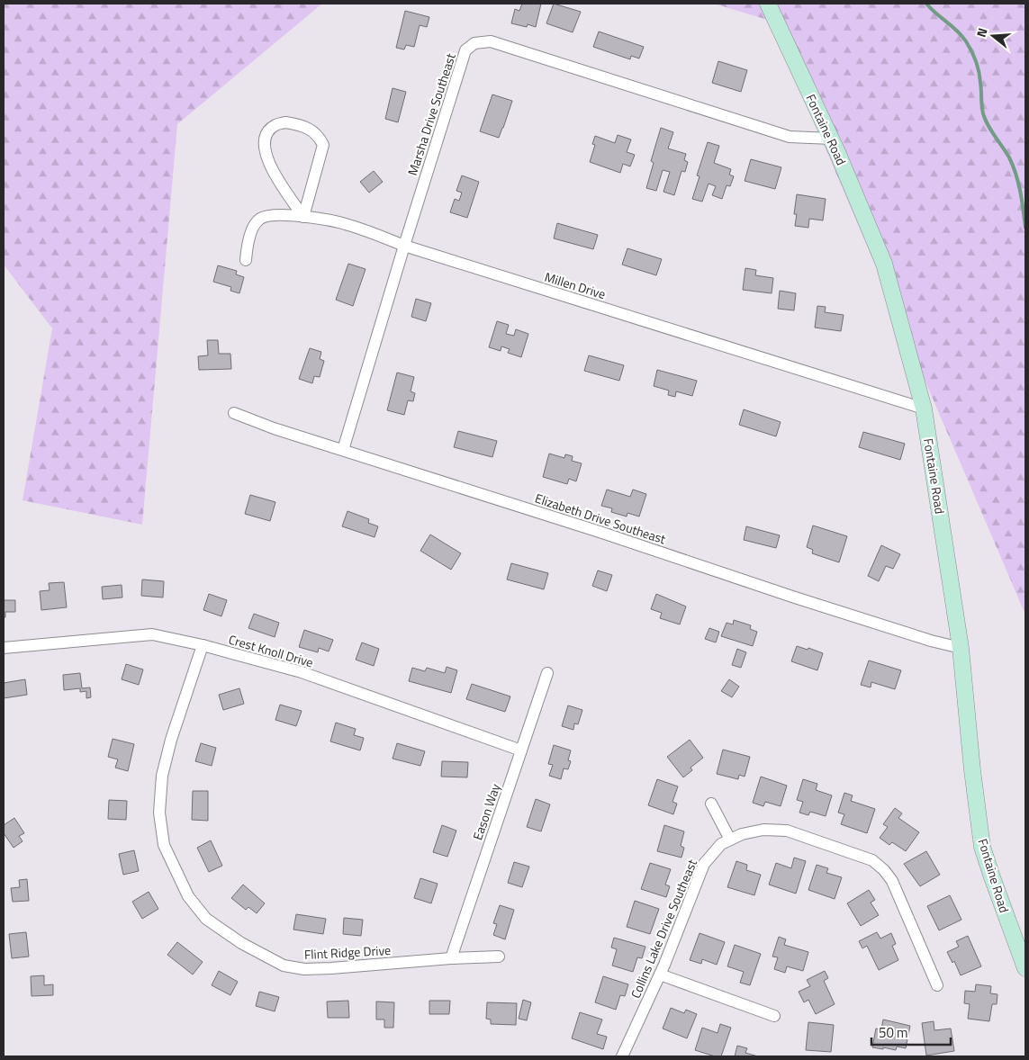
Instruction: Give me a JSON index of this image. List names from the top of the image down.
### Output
{
  "streets": {
    "main road": ["Fontaine Road"],
    "street": [
      "Marsha Drive Southeast",
      "Millen Drive",
      "Elizabeth Drive Southeast",
      "Crest Knoll Drive",
      "Eason Way",
      "Collins Lake Drive Southeast",
      "Flint Ridge Drive"
    ]
  },
  "crossings": [
    ["Marsha Drive Southeast", "Fontaine Road"],
    ["Marsha Drive Southeast", "Millen Drive"],
    ["Marsha Drive Southeast", "Elizabeth Drive Southeast"],
    ["Fontaine Road", "Millen Drive"],
    ["Fontaine Road", "Elizabeth Drive Southeast"],
    ["Crest Knoll Drive", "Eason Way"],
    ["Crest Knoll Drive", "Flint Ridge Drive"],
    ["Eason Way", "Flint Ridge Drive"]
  ],
  "scale_bar": "50 m",
  "north": "left"
}
